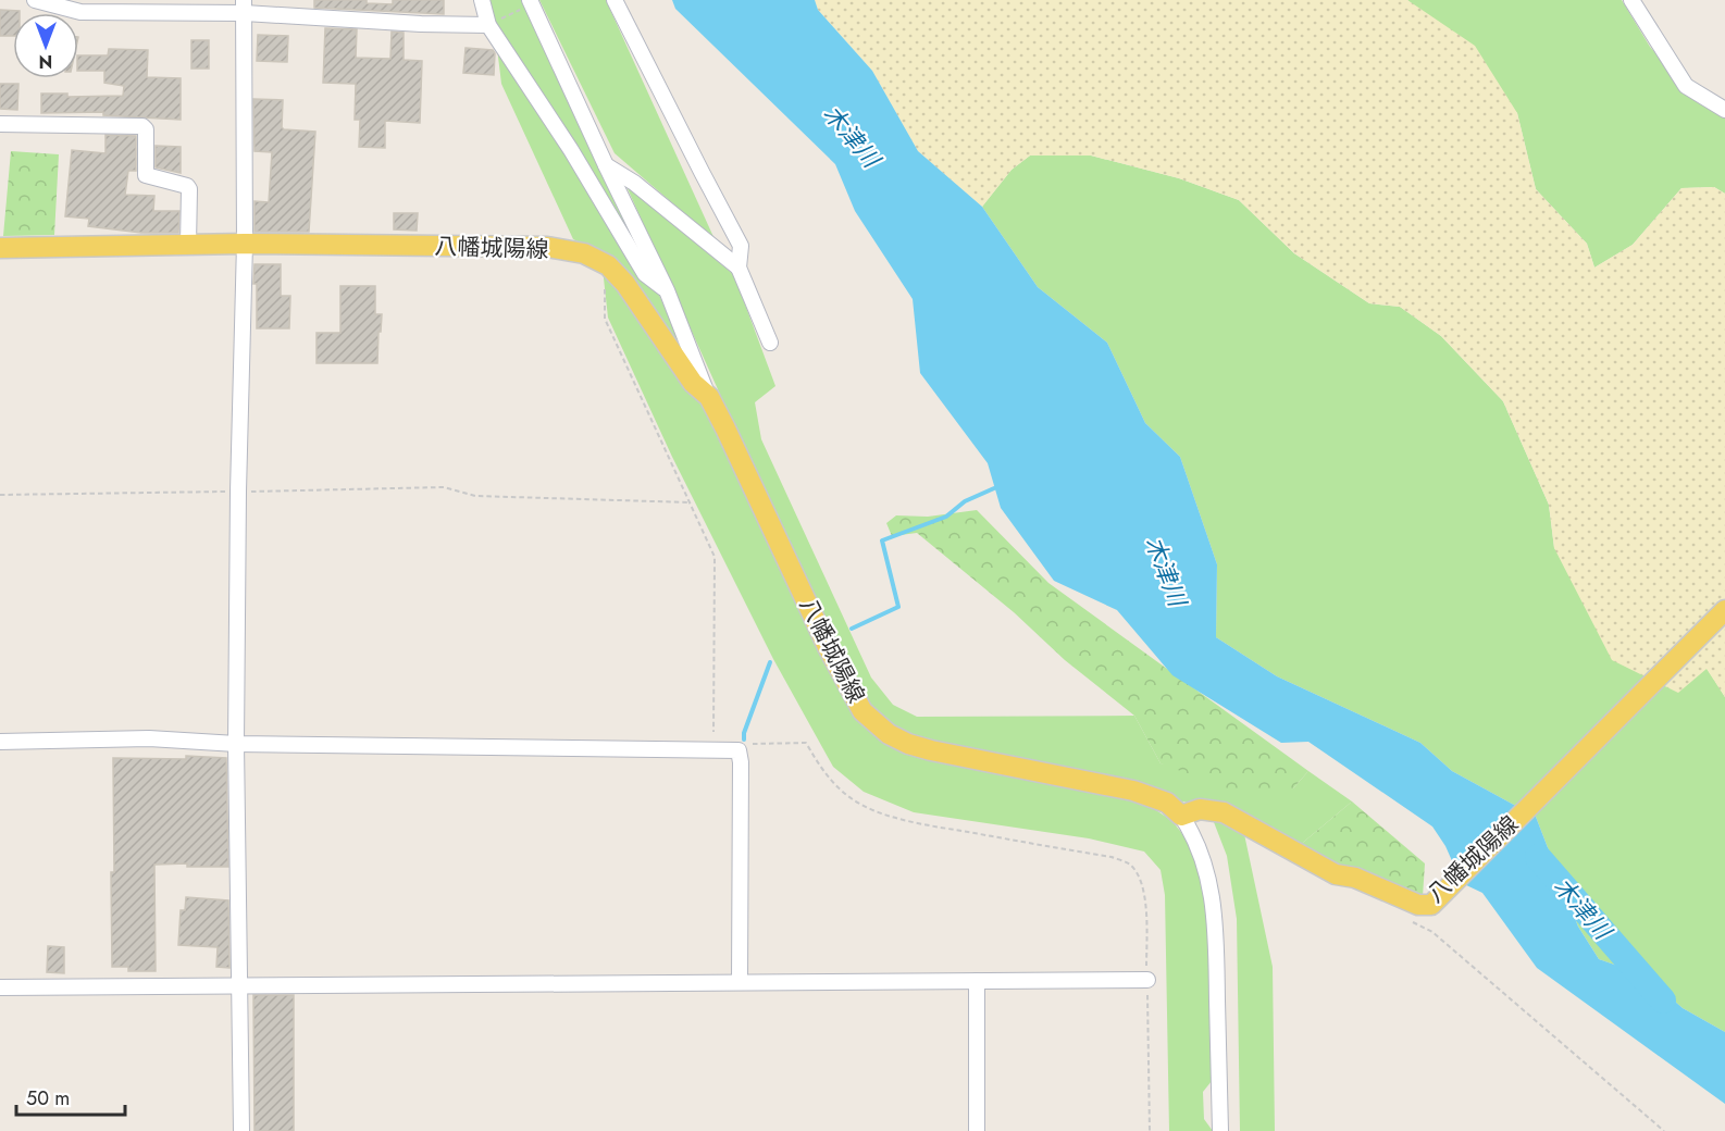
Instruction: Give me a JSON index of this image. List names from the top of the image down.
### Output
{
  "streets": {
    "main road": ["八幡城陽線"]
  },
  "water": ["木津川"],
  "scale_bar": "50 m",
  "north": "bottom"
}
